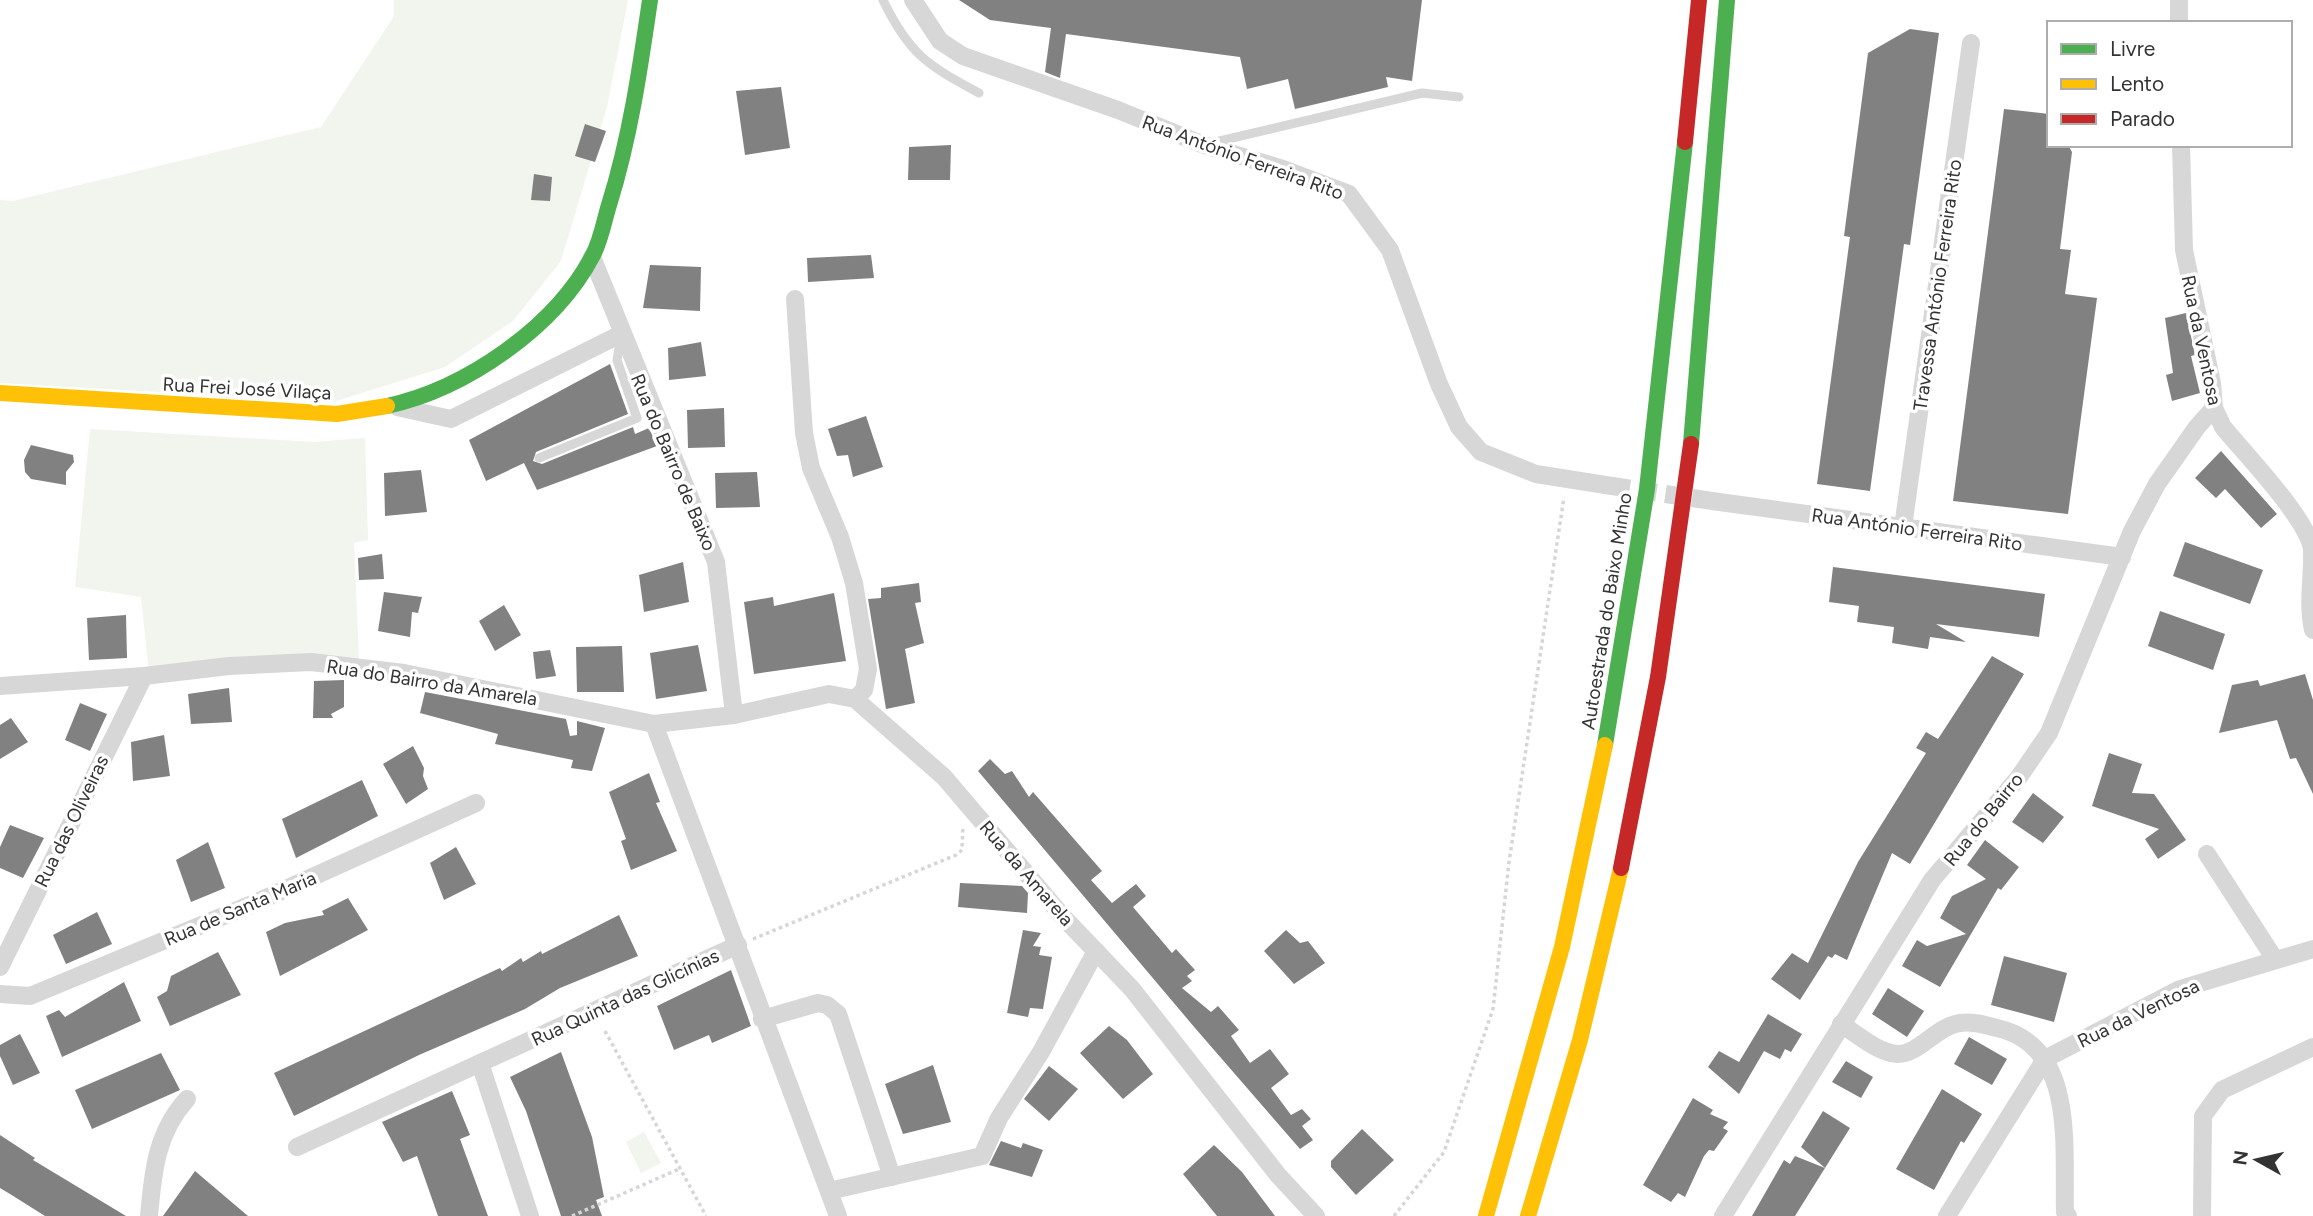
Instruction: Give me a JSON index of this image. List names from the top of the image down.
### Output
{
  "streets": {
    "main road": ["Rua Frei José Vilaça", "Autoestrada do Baixo Minho"],
    "street": [
      "Rua António Ferreira Rito",
      "Travessa António Ferreira Rito",
      "Rua da Ventosa",
      "Rua do Bairro de Baixo",
      "Rua do Bairro da Amarela",
      "Rua do Bairro",
      "Rua das Oliveiras",
      "Rua da Amarela",
      "Rua de Santa Maria",
      "Rua Quinta das Glicínias"
    ]
  },
  "crossings": [
    ["Rua António Ferreira Rito", "Travessa António Ferreira Rito"],
    ["Rua António Ferreira Rito", "Rua do Bairro"],
    ["Rua da Ventosa", "Rua do Bairro"],
    ["Rua Frei José Vilaça", "Rua do Bairro de Baixo"],
    ["Rua do Bairro da Amarela", "Rua das Oliveiras"],
    ["Rua do Bairro da Amarela", "Rua Quinta das Glicínias"]
  ],
  "legend": ["Livre", "Lento", "Parado"],
  "north": "left"
}
